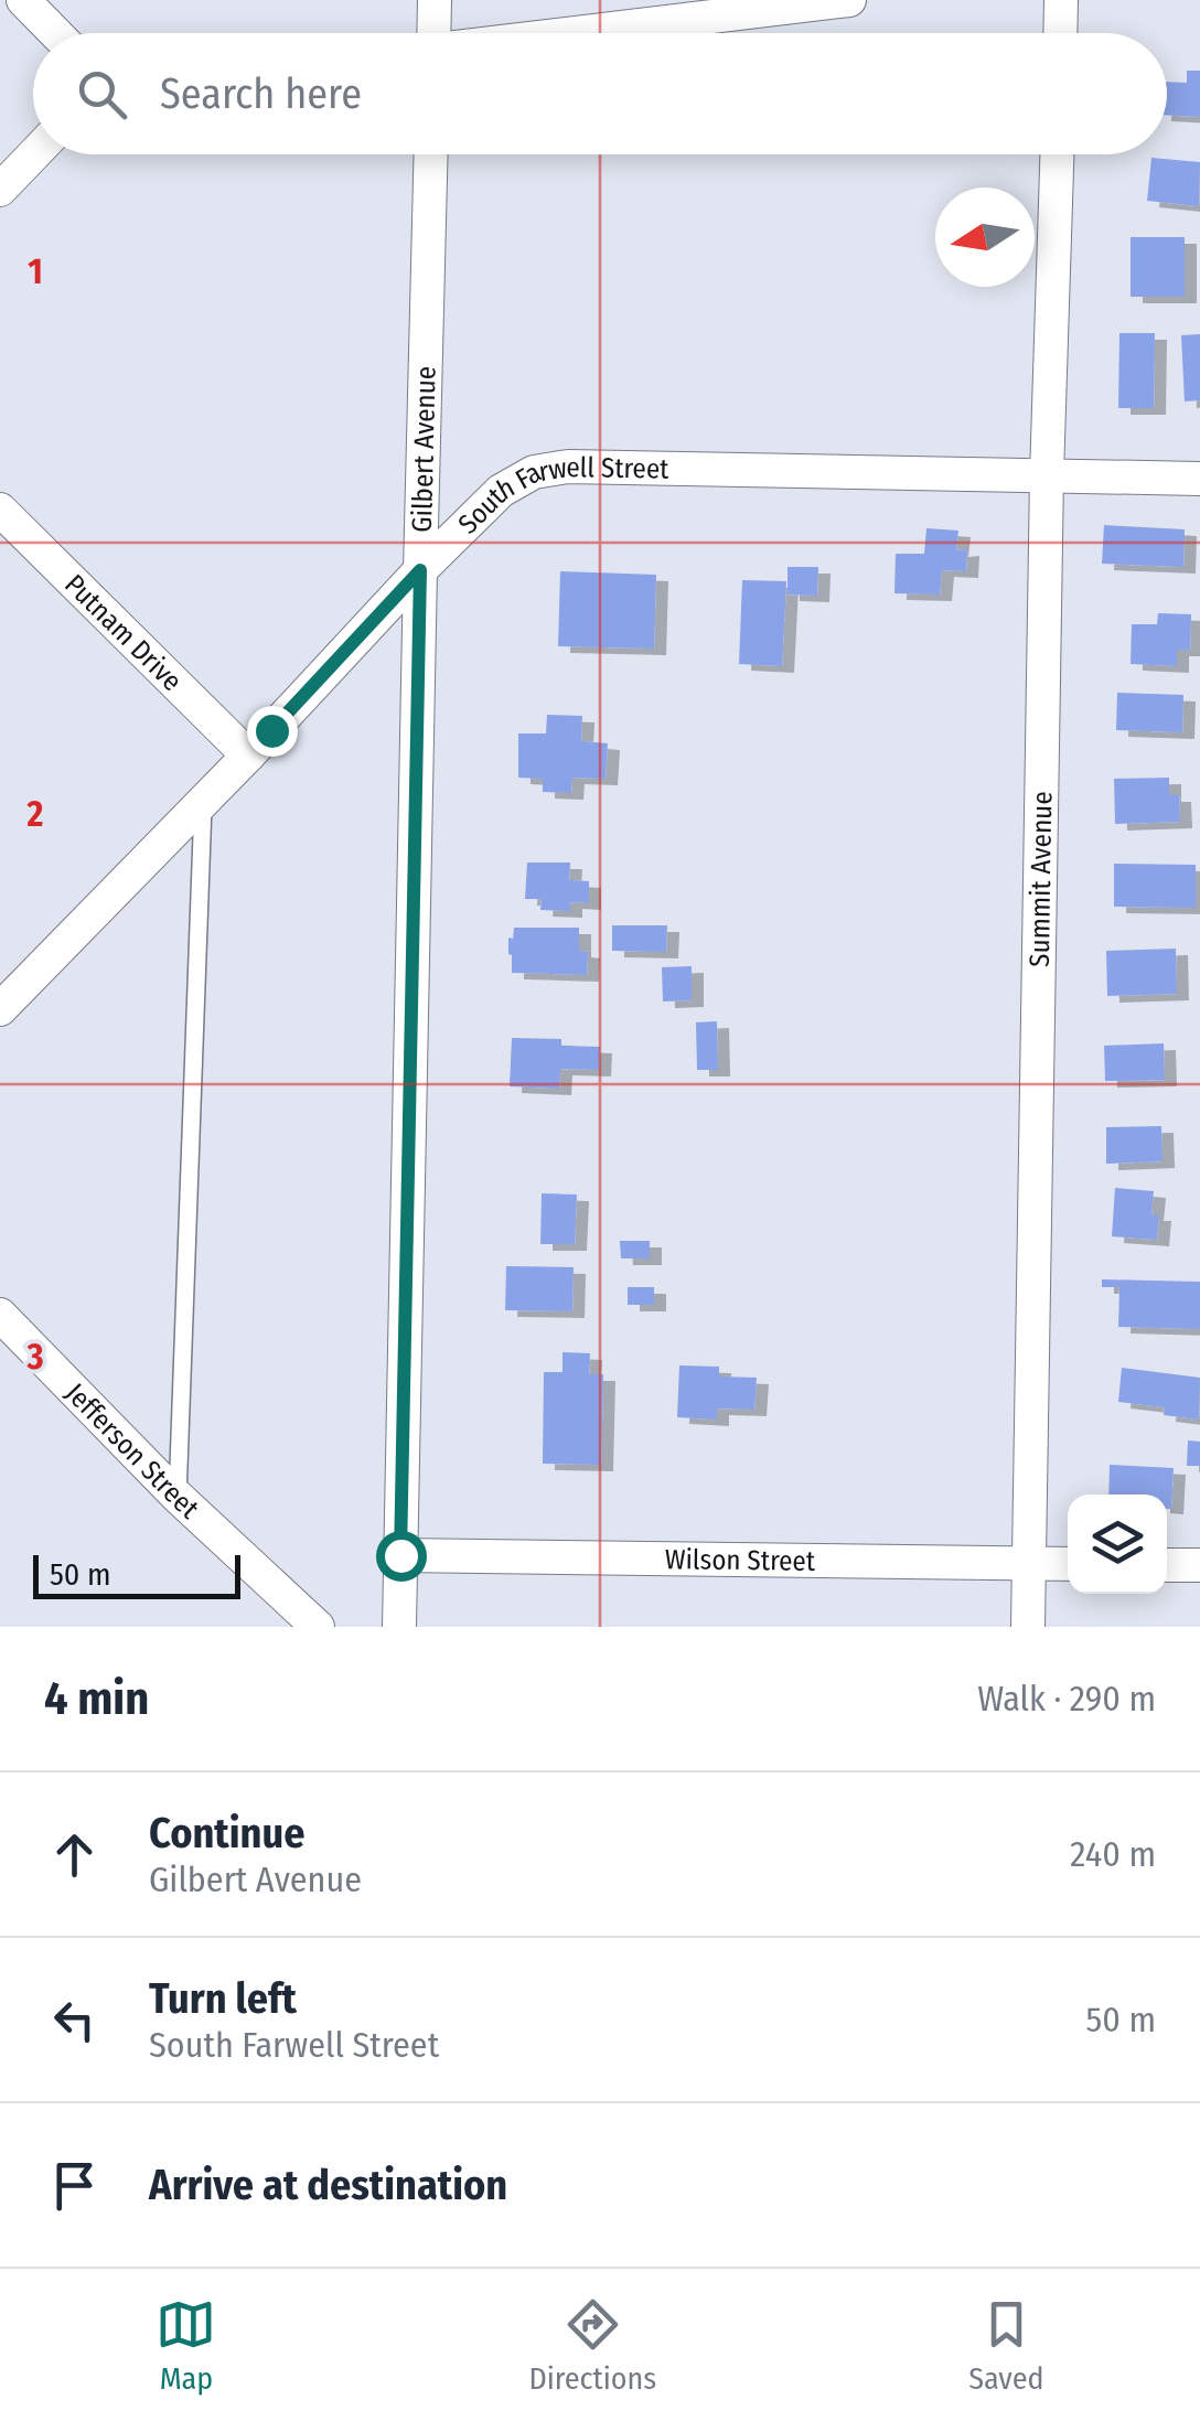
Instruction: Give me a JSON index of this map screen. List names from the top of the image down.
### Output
{
  "streets": {
    "street": [
      "Gilbert Avenue",
      "South Farwell Street",
      "Putnam Drive",
      "Summit Avenue",
      "Jefferson Street",
      "Wilson Street"
    ]
  },
  "crossings": [
    ["Gilbert Avenue", "South Farwell Street"],
    ["Gilbert Avenue", "Wilson Street"],
    ["South Farwell Street", "Putnam Drive"],
    ["South Farwell Street", "Summit Avenue"],
    ["Summit Avenue", "Wilson Street"]
  ],
  "scale_bar": "50 m",
  "north": "left",
  "page": {
    "search": "Search here",
    "scale": "50 m",
    "heading": ["4 min", "Walk · 290 m"],
    "list": [
      ["Continue", "Gilbert Avenue", "240 m"],
      ["Turn left", "South Farwell Street", "50 m"],
      "Arrive at destination"
    ],
    "nav": ["Map", "Directions", "Saved"]
  },
  "grid": {
    "rows": ["1", "2", "3"]
  }
}
